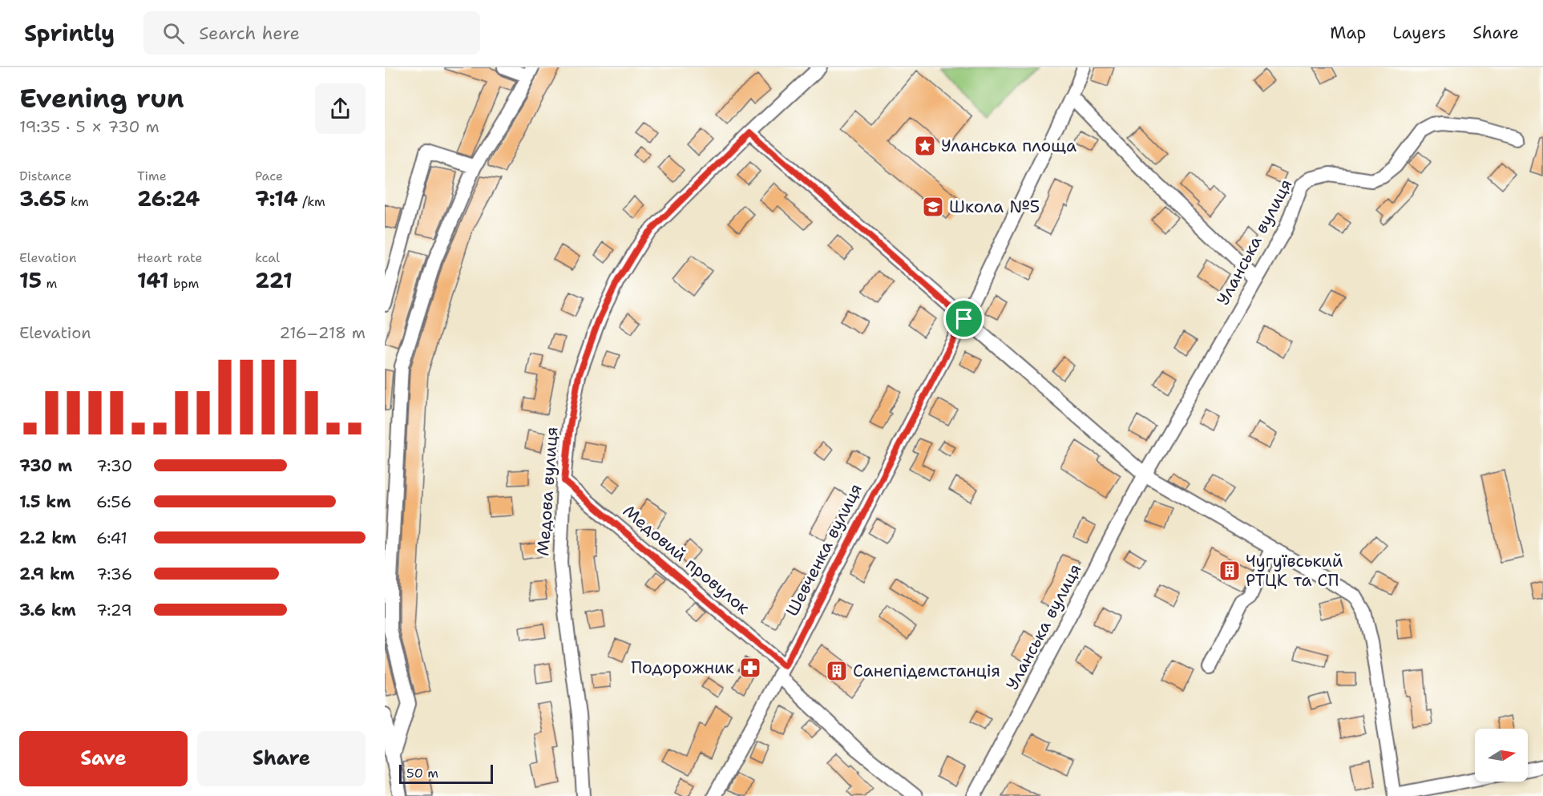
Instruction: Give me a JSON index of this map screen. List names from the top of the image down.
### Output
{
  "streets": {
    "street": [
      "Уланська вулиця",
      "Медова вулиця",
      "Шевченка вулиця",
      "Медовий провулок"
    ]
  },
  "crossings": [
    ["Медова вулиця", "Медовий провулок"],
    ["Шевченка вулиця", "Медовий провулок"]
  ],
  "places": {
    "place": ["Уланська площа"],
    "school or university": ["Школа №5"],
    "building": ["Чугуївський РТЦК та СП", "Санепідемстанція"],
    "pharmacy": ["Подорожник"]
  },
  "scale_bar": "50 m",
  "north": "right",
  "page": {
    "header": "Sprintly",
    "search": "Search here",
    "nav": ["Map", "Layers", "Share"],
    "heading": ["Evening run", "19:35 · 5 × 730 m"],
    "stats": [
      ["Distance", "3.65 km"],
      ["Time", "26:24"],
      ["Pace", "7:14 /km"],
      ["Elevation", "15 m"],
      ["Heart rate", "141 bpm"],
      ["kcal", "221"]
    ],
    "chart": ["Elevation", "216–218 m"],
    "list": [
      {
        "name": "730 m",
        "note": "7:30"
      },
      {
        "name": "1.5 km",
        "note": "6:56"
      },
      {
        "name": "2.2 km",
        "note": "6:41"
      },
      {
        "name": "2.9 km",
        "note": "7:36"
      },
      {
        "name": "3.6 km",
        "note": "7:29"
      }
    ],
    "buttons": ["Save", "Share"],
    "scale": "50 m"
  }
}
